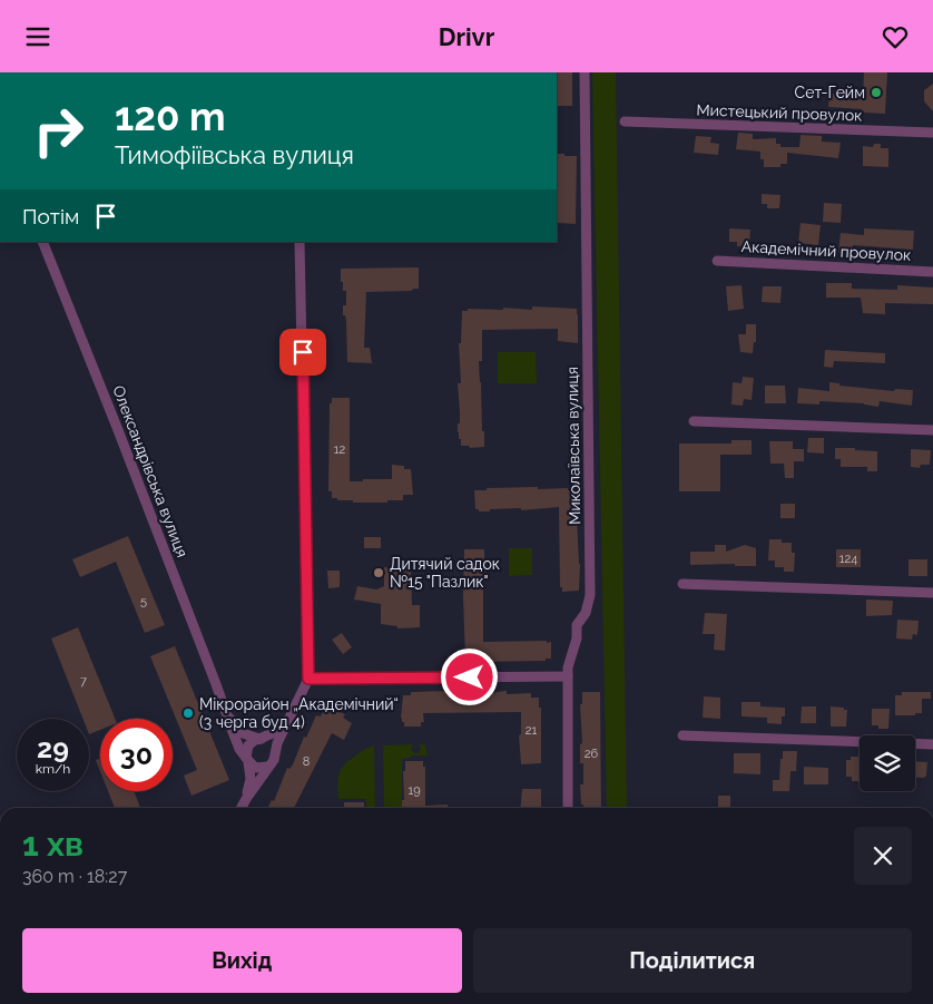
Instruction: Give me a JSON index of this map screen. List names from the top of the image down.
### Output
{
  "streets": {
    "street": [
      "Мистецький провулок",
      "Академічний провулок",
      "Миколаївська вулиця",
      "Олександрівська вулиця"
    ]
  },
  "places": ["Сет-Гейм", "Дитячий садок №15 \"Пазлик\"", "Мікрорайон „Академічний“ (3 черга буд 4)"],
  "house_numbers": [
    "12",
    "124",
    "5",
    "7",
    "21",
    "26",
    "8",
    "19"
  ],
  "page": {
    "header": "Drivr",
    "turn": ["120 m", "Тимофіївська вулиця"],
    "then": "Потім",
    "speed": "29 km/h",
    "limit": "30",
    "heading": ["1 хв", "360 m · 18:27"],
    "buttons": ["Вихід", "Поділитися"]
  }
}
